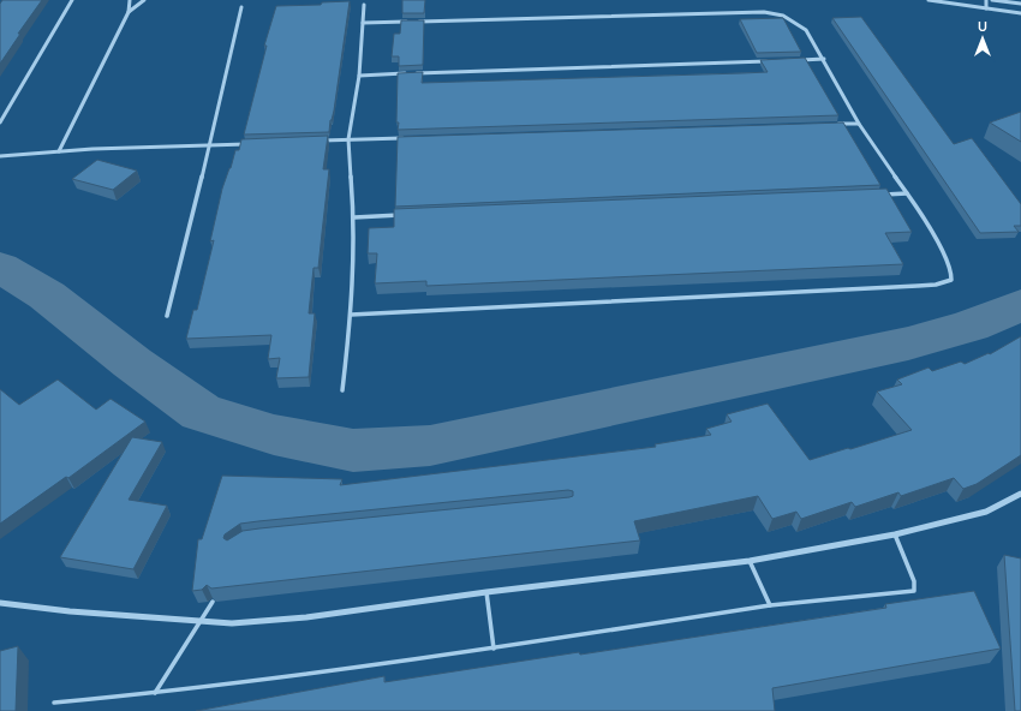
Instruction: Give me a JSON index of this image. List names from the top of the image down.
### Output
{
  "north": "top"
}
